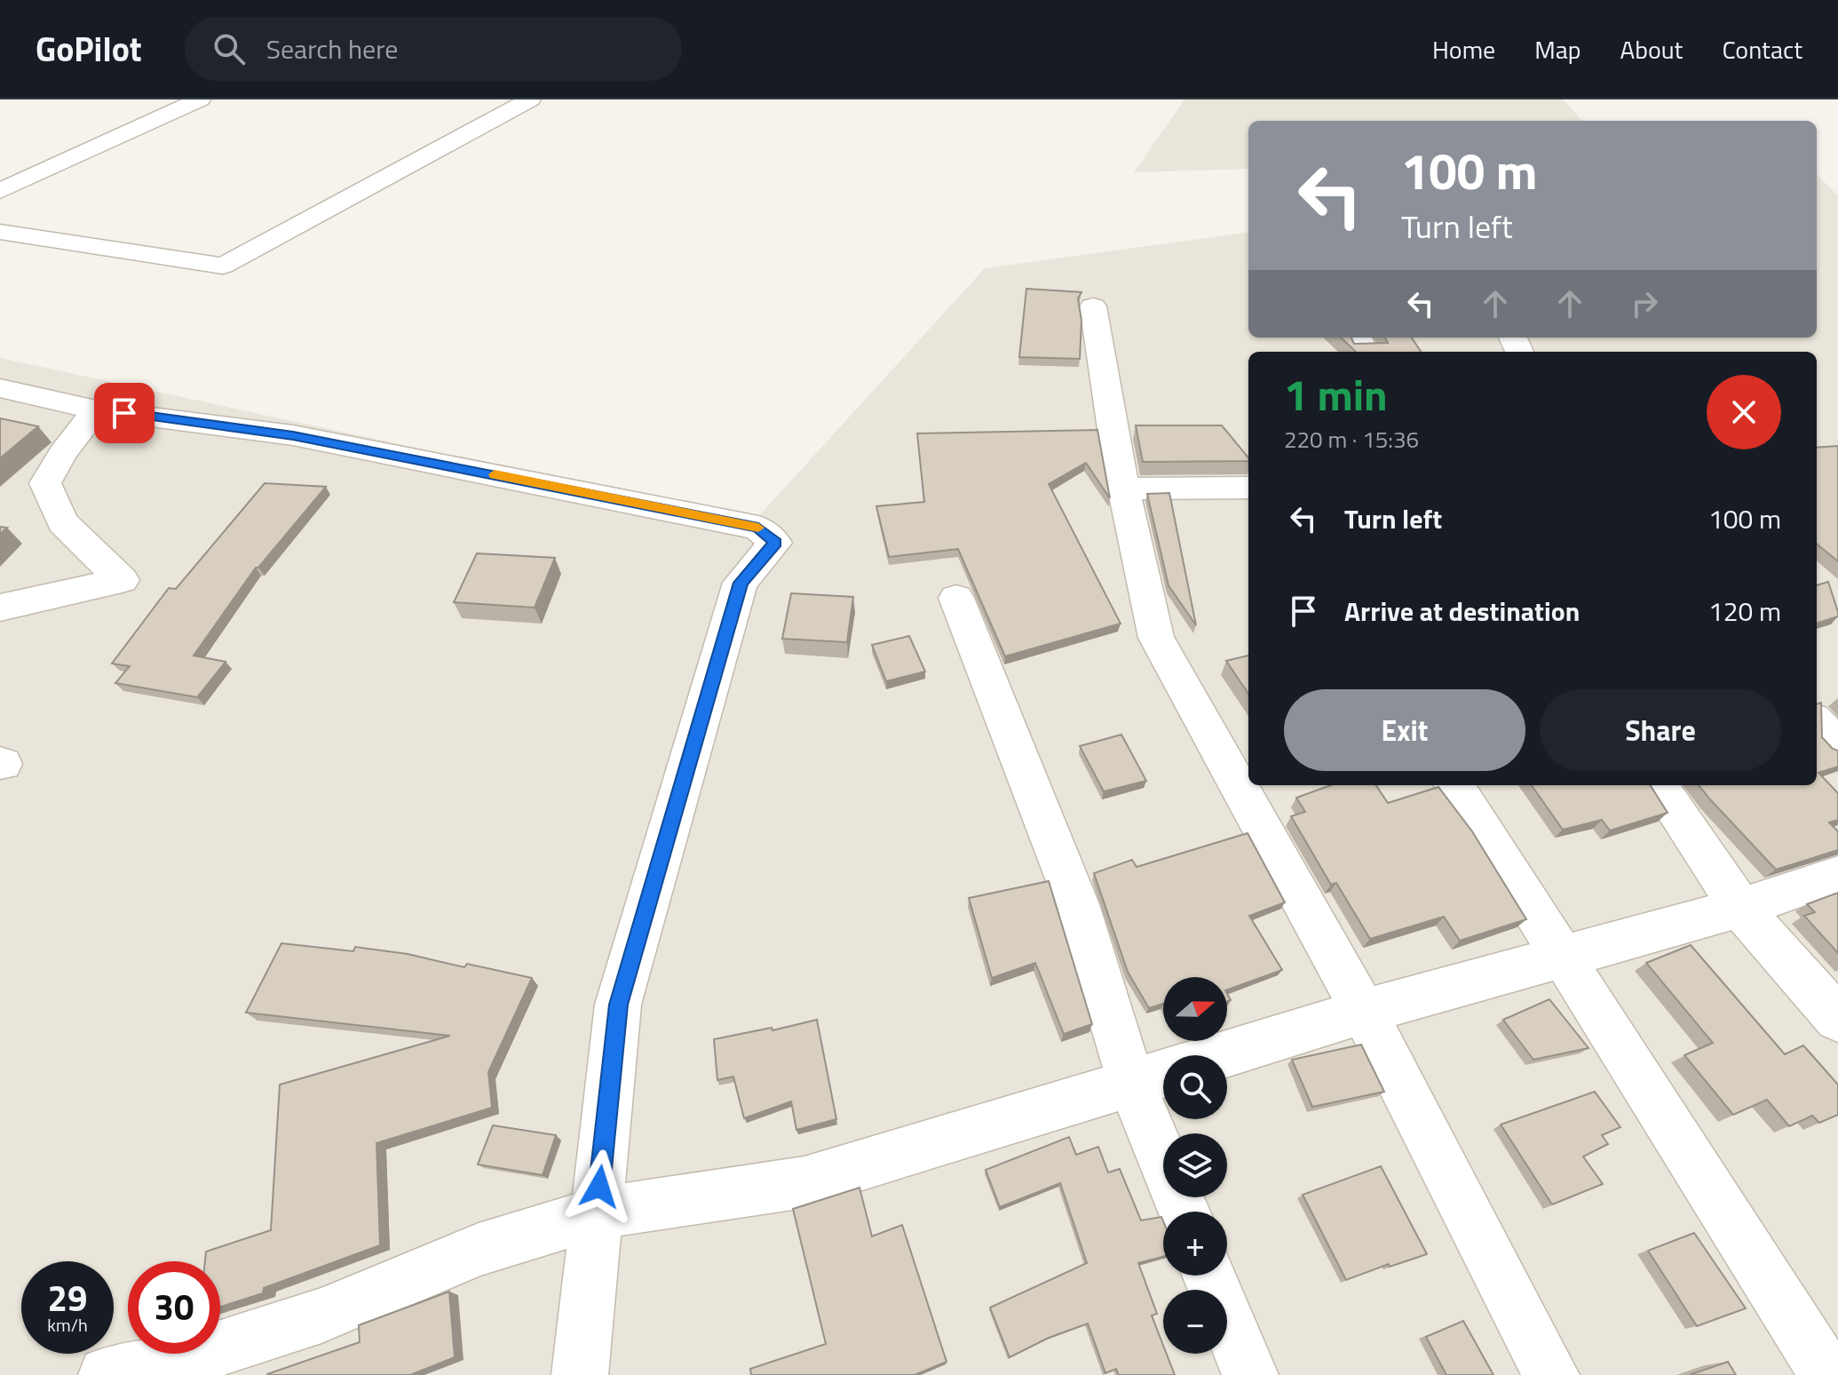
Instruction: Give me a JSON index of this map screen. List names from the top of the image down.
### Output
{
  "north": "right",
  "page": {
    "header": "GoPilot",
    "search": "Search here",
    "nav": [
      "Home",
      "Map",
      "About",
      "Contact"
    ],
    "turn": ["100 m", "Turn left"],
    "heading": ["1 min", "220 m · 15:36"],
    "list": [
      {
        "name": "Turn left",
        "value": "100 m"
      },
      {
        "name": "Arrive at destination",
        "value": "120 m"
      }
    ],
    "buttons": ["Exit", "Share"],
    "map_buttons": ["+", "−"],
    "speed": "29 km/h",
    "limit": "30"
  }
}
